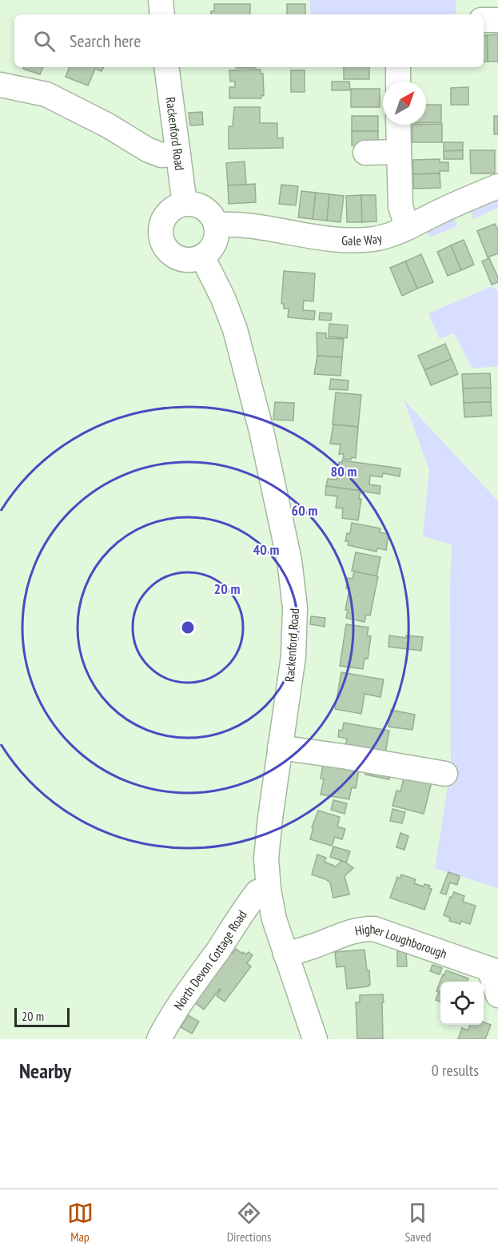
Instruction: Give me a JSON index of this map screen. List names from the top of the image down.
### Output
{
  "streets": {
    "street": [
      "Rackenford Road",
      "Gale Way",
      "Higher Loughborough",
      "North Devon Cottage Road"
    ]
  },
  "crossings": [
    ["Rackenford Road", "Gale Way"],
    ["Rackenford Road", "Higher Loughborough"],
    ["Rackenford Road", "North Devon Cottage Road"]
  ],
  "scale_bar": "20 m",
  "north": "top right",
  "page": {
    "search": "Search here",
    "scale": "20 m",
    "heading": ["Nearby", "0 results"],
    "nav": ["Map", "Directions", "Saved"]
  },
  "rings": [
    "80 m",
    "60 m",
    "40 m",
    "20 m"
  ]
}
